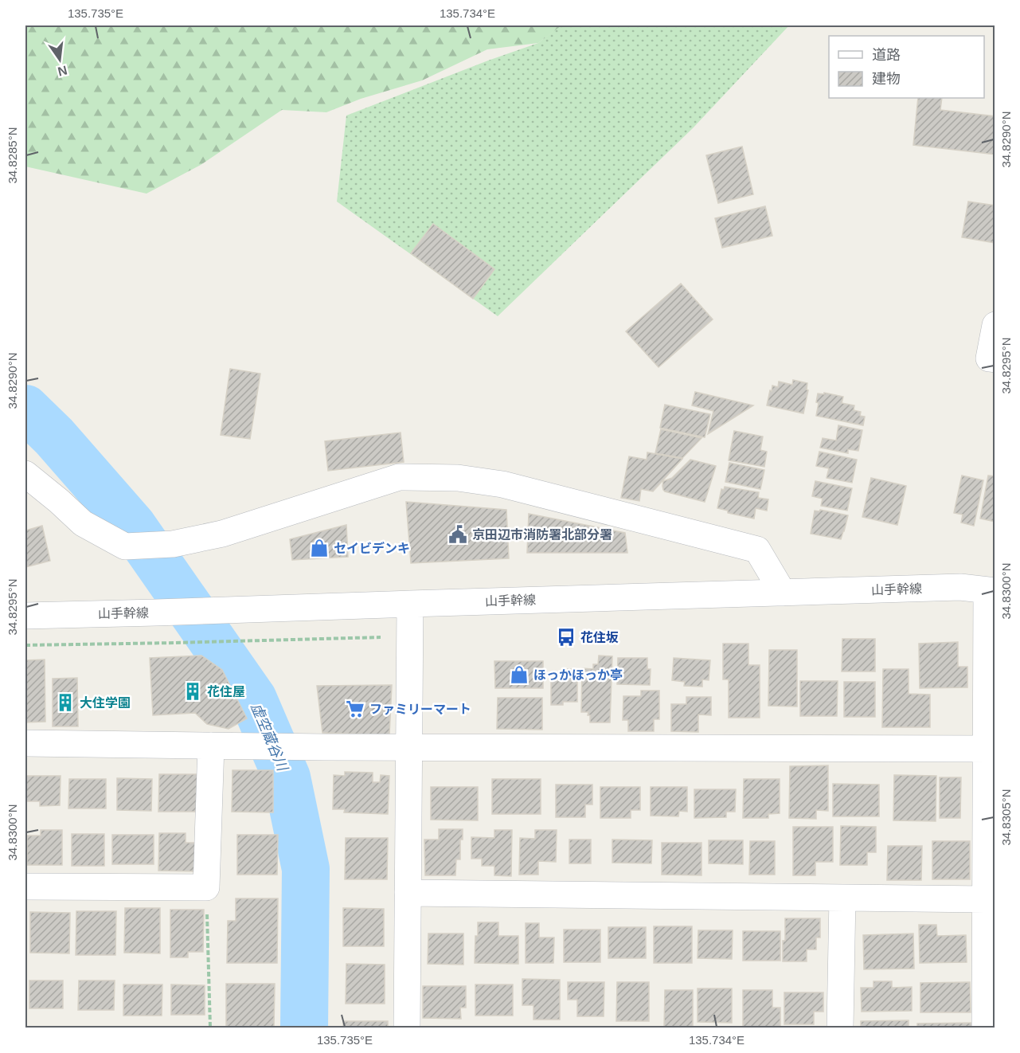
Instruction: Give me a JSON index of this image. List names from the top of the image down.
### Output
{
  "streets": {
    "street": ["山手幹線"]
  },
  "water": ["虚空蔵谷川"],
  "places": {
    "public building": ["京田辺市消防署北部分署"],
    "shop": ["セイビデンキ", "ほっかほっか亭"],
    "bus stop": ["花住坂"],
    "building": ["花住屋", "大住学園"],
    "supermarket": ["ファミリーマート"]
  },
  "legend": ["道路", "建物"],
  "north": "bottom",
  "coordinates": [
    "135.735°E",
    "135.734°E",
    "34.8290°N",
    "34.8285°N",
    "34.8295°N",
    "34.8300°N",
    "34.8305°N"
  ]
}
